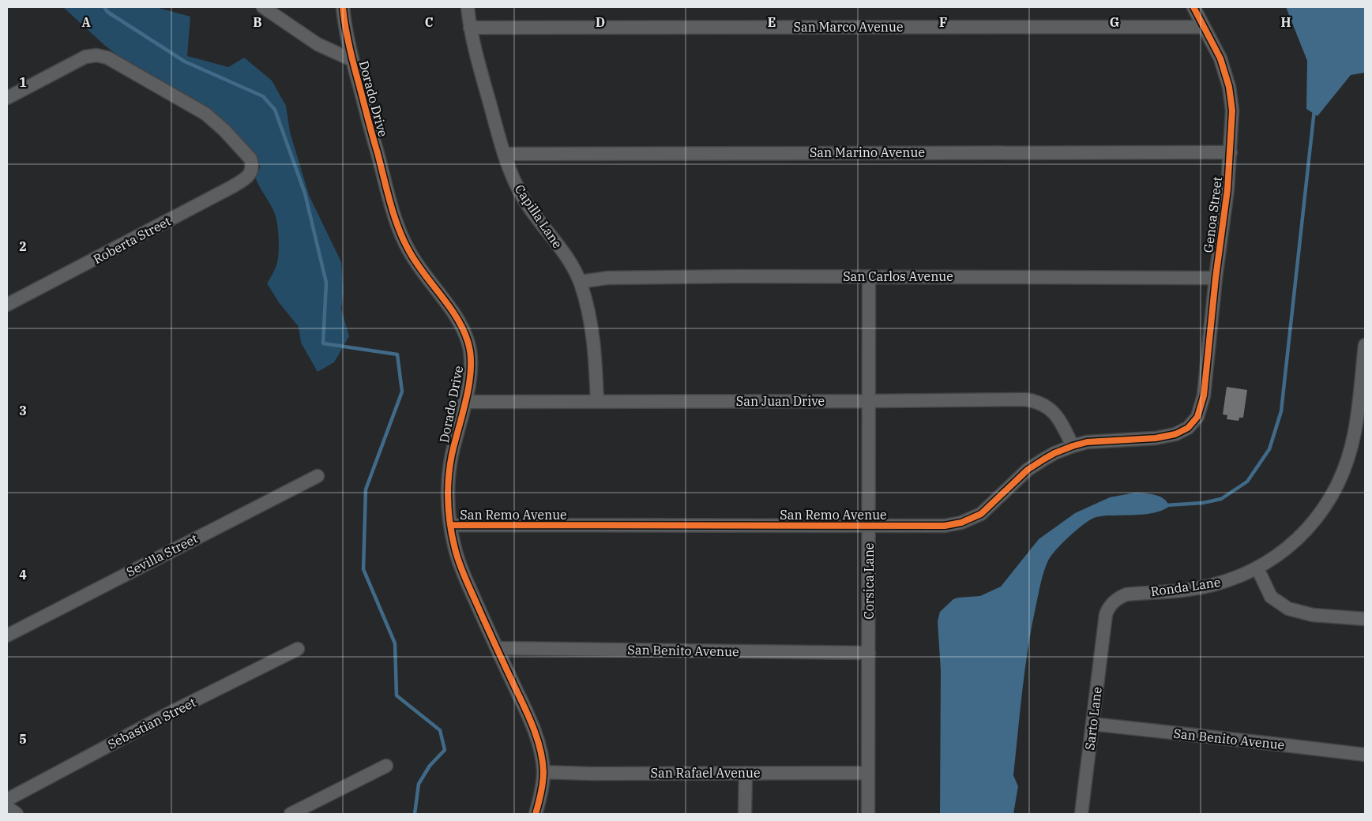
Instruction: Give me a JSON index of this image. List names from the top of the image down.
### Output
{
  "streets": {
    "street": [
      "San Marco Avenue",
      "Dorado Drive",
      "San Marino Avenue",
      "Genoa Street",
      "Capilla Lane",
      "Roberta Street",
      "San Carlos Avenue",
      "San Juan Drive",
      "San Remo Avenue",
      "Sevilla Street",
      "Corsica Lane",
      "Ronda Lane",
      "San Benito Avenue",
      "Sarto Lane",
      "Sebastian Street",
      "San Rafael Avenue"
    ]
  },
  "crossings": [
    ["San Marco Avenue", "Genoa Street"],
    ["San Marco Avenue", "Capilla Lane"],
    ["Dorado Drive", "San Juan Drive"],
    ["Dorado Drive", "San Remo Avenue"],
    ["Dorado Drive", "San Benito Avenue"],
    ["Dorado Drive", "San Rafael Avenue"],
    ["San Marino Avenue", "Genoa Street"],
    ["San Marino Avenue", "Capilla Lane"],
    ["Genoa Street", "San Carlos Avenue"],
    ["Genoa Street", "San Remo Avenue"],
    ["Capilla Lane", "San Carlos Avenue"],
    ["Capilla Lane", "San Juan Drive"],
    ["San Carlos Avenue", "Corsica Lane"],
    ["San Juan Drive", "San Remo Avenue"],
    ["San Juan Drive", "Corsica Lane"],
    ["San Remo Avenue", "Corsica Lane"],
    ["Corsica Lane", "San Benito Avenue"],
    ["Corsica Lane", "San Rafael Avenue"],
    ["Ronda Lane", "Sarto Lane"],
    ["San Benito Avenue", "Sarto Lane"]
  ],
  "grid": {
    "columns": [
      "A",
      "B",
      "C",
      "D",
      "E",
      "F",
      "G",
      "H"
    ],
    "rows": [
      "1",
      "2",
      "3",
      "4",
      "5"
    ]
  }
}
